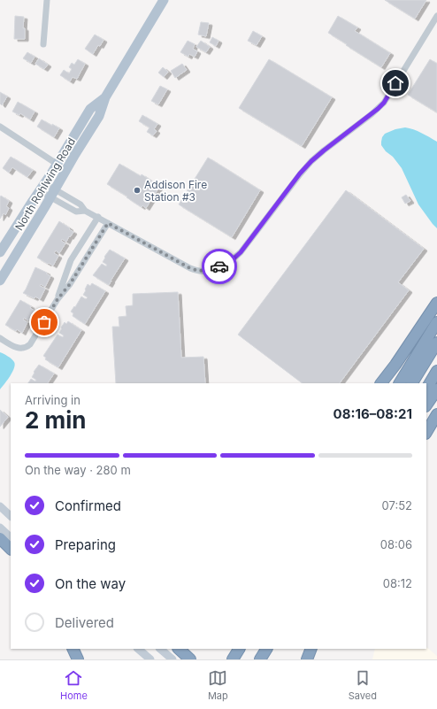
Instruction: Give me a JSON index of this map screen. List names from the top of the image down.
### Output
{
  "streets": {
    "main road": ["North Rohlwing Road"]
  },
  "places": ["Addison Fire Station #3"],
  "page": {
    "heading": ["2 min", "Arriving in", "08:16–08:21"],
    "bar": "On the way · 280 m",
    "list": [
      ["Confirmed", "07:52"],
      ["Preparing", "08:06"],
      ["On the way", "08:12"],
      "Delivered"
    ],
    "tabs": ["Home", "Map", "Saved"]
  }
}
